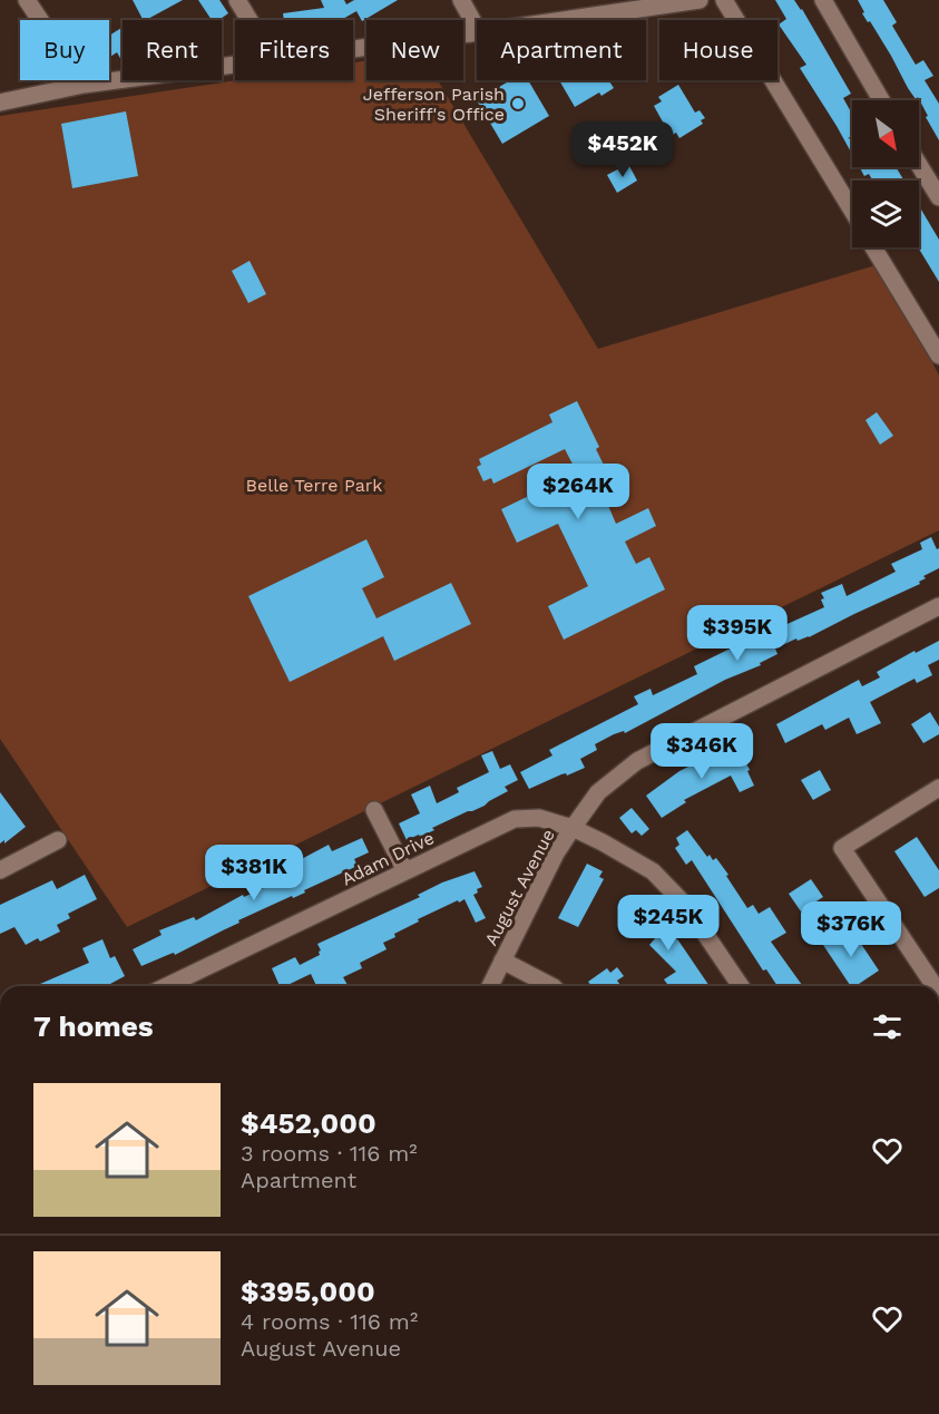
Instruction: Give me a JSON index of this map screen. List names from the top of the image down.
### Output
{
  "streets": {
    "street": ["Adam Drive", "August Avenue"]
  },
  "crossings": [
    ["Adam Drive", "August Avenue"]
  ],
  "parks": ["Belle Terre Park"],
  "places": ["Jefferson Parish Sheriff's Office"],
  "north": "bottom right",
  "page": {
    "chip": [
      "Buy",
      "Rent",
      "Filters",
      "New",
      "Apartment",
      "House"
    ],
    "price": [
      "$452K",
      "$264K",
      "$395K",
      "$346K",
      "$381K",
      "$245K",
      "$376K"
    ],
    "heading": "7 homes",
    "list": [
      {
        "name": "$452,000",
        "note": "3 rooms · 116 m² · Apartment"
      },
      {
        "name": "$395,000",
        "note": "4 rooms · 116 m² · August Avenue"
      }
    ]
  }
}
